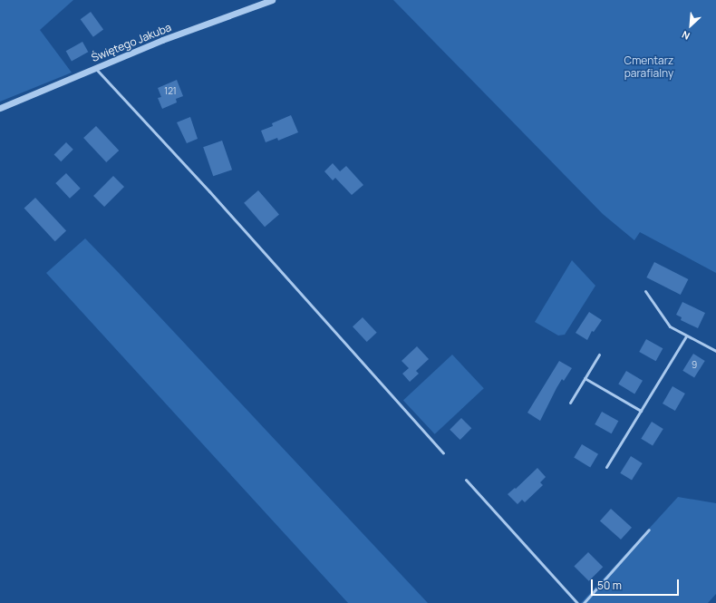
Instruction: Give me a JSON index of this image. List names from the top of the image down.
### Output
{
  "streets": {
    "street": ["Świętego Jakuba"]
  },
  "parks": ["Cmentarz parafialny"],
  "house_numbers": ["121", "9"],
  "scale_bar": "50 m",
  "north": "bottom left"
}
